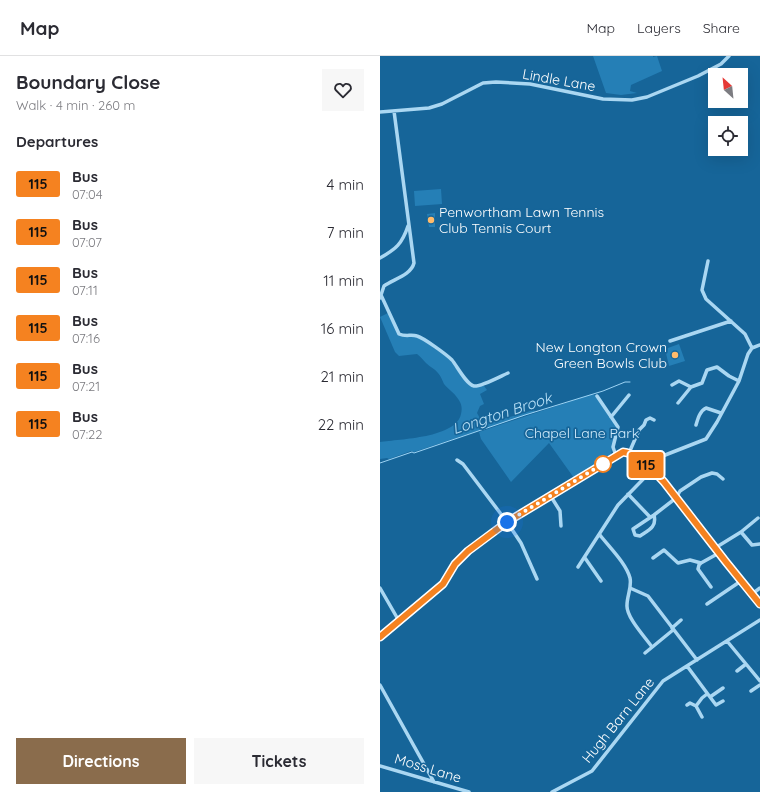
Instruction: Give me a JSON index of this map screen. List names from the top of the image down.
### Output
{
  "streets": {
    "street": ["Lindle Lane", "Hugh Barn Lane", "Moss Lane"]
  },
  "water": ["Longton Brook"],
  "parks": ["Chapel Lane Park"],
  "places": ["Penwortham Lawn Tennis Club Tennis Court", "New Longton Crown Green Bowls Club"],
  "lines": ["bus line 115"],
  "north": "top left",
  "page": {
    "header": "Map",
    "nav": ["Map", "Layers", "Share"],
    "heading": [
      ["Boundary Close", "Walk · 4 min · 260 m"],
      "Departures"
    ],
    "on_map": "115",
    "list": [
      {
        "mark": "115",
        "name": "Bus",
        "note": "07:04",
        "value": "4 min"
      },
      {
        "mark": "115",
        "name": "Bus",
        "note": "07:07",
        "value": "7 min"
      },
      {
        "mark": "115",
        "name": "Bus",
        "note": "07:11",
        "value": "11 min"
      },
      {
        "mark": "115",
        "name": "Bus",
        "note": "07:16",
        "value": "16 min"
      },
      {
        "mark": "115",
        "name": "Bus",
        "note": "07:21",
        "value": "21 min"
      },
      {
        "mark": "115",
        "name": "Bus",
        "note": "07:22",
        "value": "22 min"
      }
    ],
    "buttons": ["Directions", "Tickets"]
  }
}
